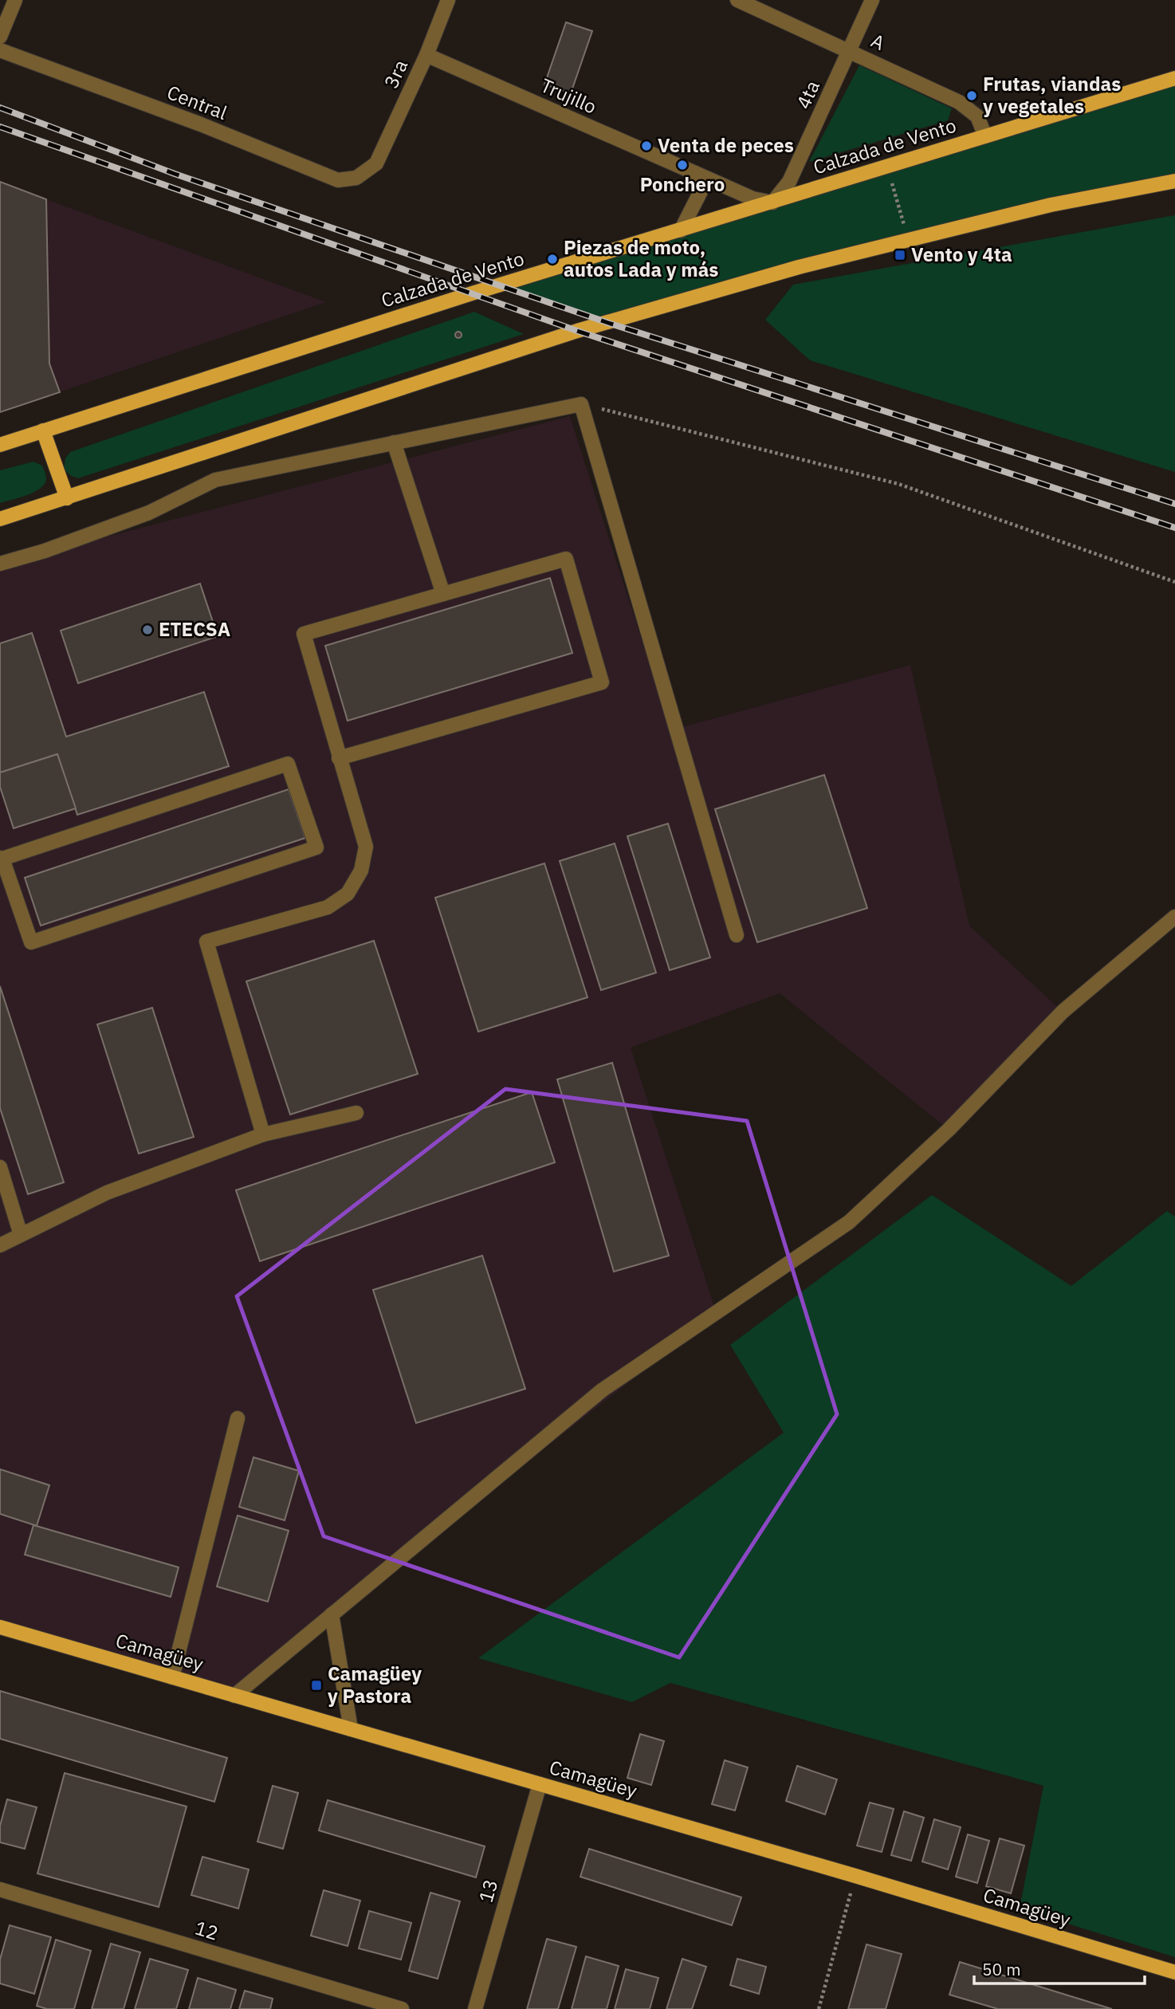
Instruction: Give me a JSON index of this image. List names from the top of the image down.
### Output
{
  "streets": {
    "main road": ["Calzada de Vento", "Camagüey"],
    "street": [
      "A",
      "3ra",
      "4ta",
      "Trujillo",
      "Central",
      "13",
      "12"
    ]
  },
  "crossings": [
    ["A", "4ta"],
    ["A", "Calzada de Vento"],
    ["3ra", "Trujillo"],
    ["3ra", "Central"],
    ["4ta", "Trujillo"],
    ["4ta", "Calzada de Vento"],
    ["Trujillo", "Calzada de Vento"],
    ["Camagüey", "13"]
  ],
  "places": {
    "other": [
      "Frutas, viandas y vegetales",
      "Venta de peces",
      "Ponchero",
      "Piezas de moto, autos Lada y más",
      "ETECSA"
    ],
    "transit": ["Vento y 4ta", "Camagüey y Pastora"]
  },
  "scale_bar": "50 m"
}
